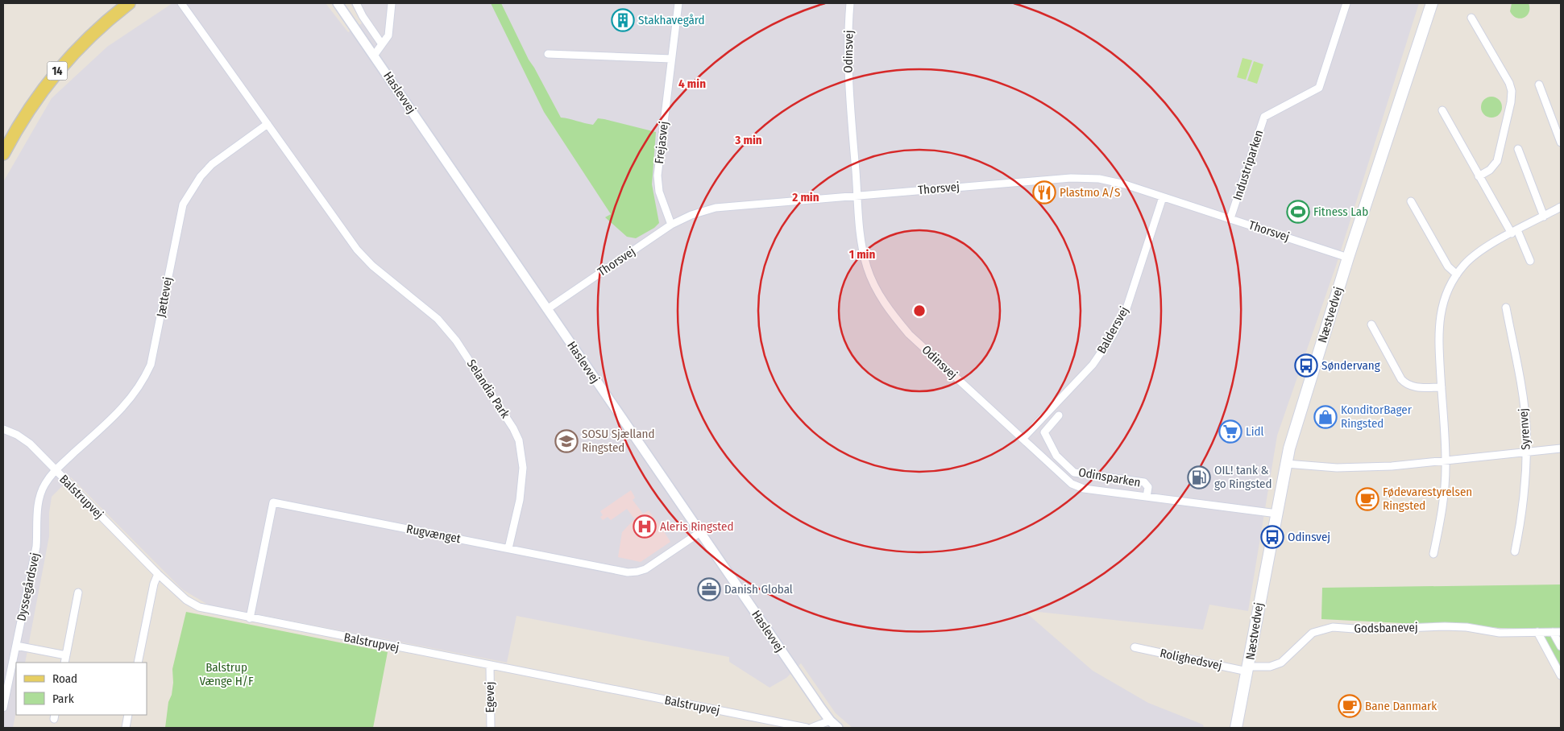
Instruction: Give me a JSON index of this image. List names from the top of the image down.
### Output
{
  "streets": {
    "main road": ["14", "Næstvedvej"],
    "street": [
      "Odinsvej",
      "Haslevvej",
      "Frejasvej",
      "Industriparken",
      "Thorsvej",
      "Jættevej",
      "Baldersvej",
      "Selandia Park",
      "Syrenvej",
      "Odinsparken",
      "Balstrupvej",
      "Rugvænget",
      "Dyssegårdsvej",
      "Godsbanevej",
      "Rolighedsvej",
      "Egevej"
    ]
  },
  "crossings": [
    ["Odinsvej", "Thorsvej"],
    ["Odinsvej", "Næstvedvej"],
    ["Odinsvej", "Baldersvej"],
    ["Odinsvej", "Odinsparken"],
    ["Haslevvej", "Thorsvej"],
    ["Haslevvej", "Rugvænget"],
    ["Frejasvej", "Thorsvej"],
    ["Industriparken", "Thorsvej"],
    ["Thorsvej", "Næstvedvej"],
    ["Thorsvej", "Baldersvej"],
    ["Jættevej", "Selandia Park"],
    ["Jættevej", "Balstrupvej"],
    ["Jættevej", "Dyssegårdsvej"],
    ["Næstvedvej", "Godsbanevej"],
    ["Næstvedvej", "Rolighedsvej"],
    ["Selandia Park", "Rugvænget"],
    ["Balstrupvej", "Rugvænget"],
    ["Balstrupvej", "Dyssegårdsvej"],
    ["Balstrupvej", "Egevej"],
    ["Godsbanevej", "Rolighedsvej"]
  ],
  "parks": ["Balstrup Vænge H/F"],
  "places": {
    "building": ["Stakhavegård"],
    "restaurant": ["Plastmo A/S"],
    "sports": ["Fitness Lab"],
    "bus stop": ["Søndervang", "Odinsvej"],
    "shop": ["KonditorBager Ringsted"],
    "supermarket": ["Lidl"],
    "school or university": ["SOSU Sjælland Ringsted"],
    "fuel station": ["OIL! tank & go Ringsted"],
    "cafe": ["Fødevarestyrelsen Ringsted", "Bane Danmark"],
    "hospital": ["Aleris Ringsted"],
    "office": ["Danish Global"]
  },
  "legend": ["Road", "Park"],
  "rings": [
    "4 min",
    "3 min",
    "2 min",
    "1 min"
  ]
}
